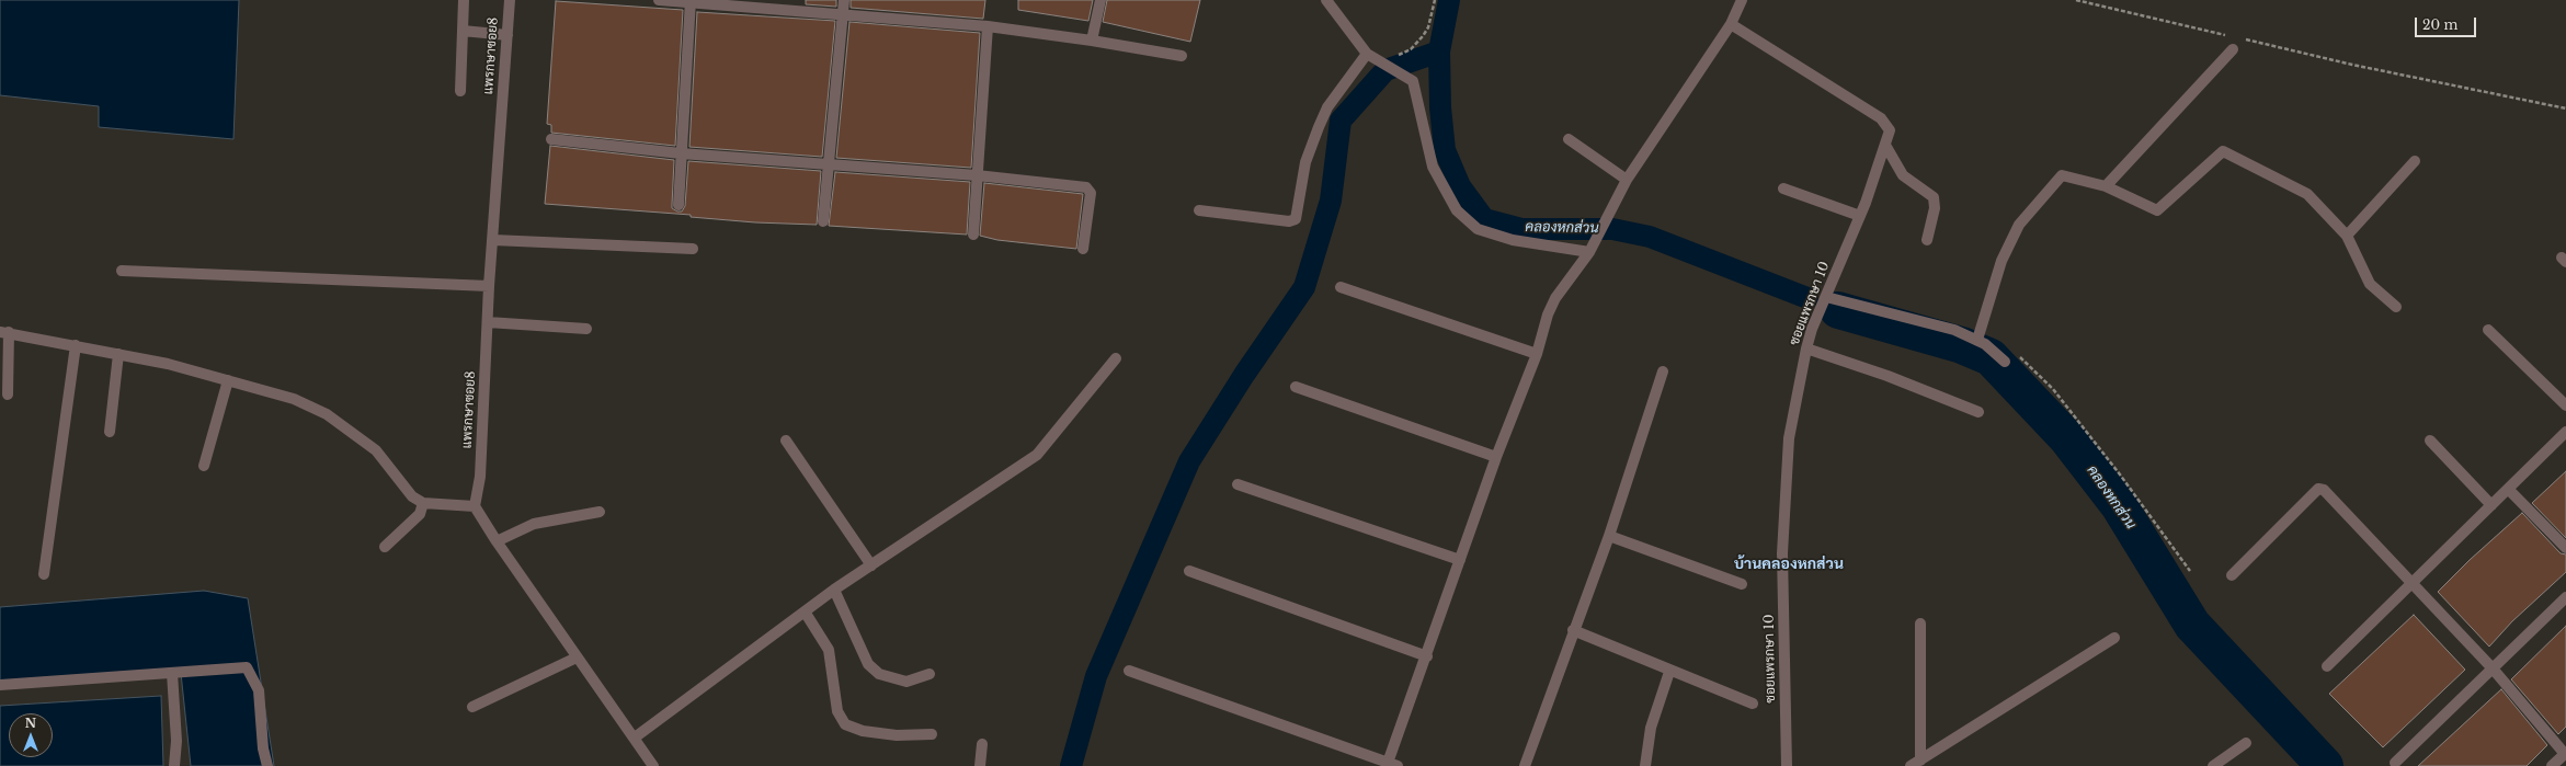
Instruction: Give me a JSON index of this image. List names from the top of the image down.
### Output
{
  "streets": {
    "street": ["แพรกษาซอย8", "ซอยแพรกษา 10"]
  },
  "districts": ["บ้านคลองหกส่วน"],
  "water": ["คลองหกส่วน"],
  "scale_bar": "20 m",
  "north": "top"
}
